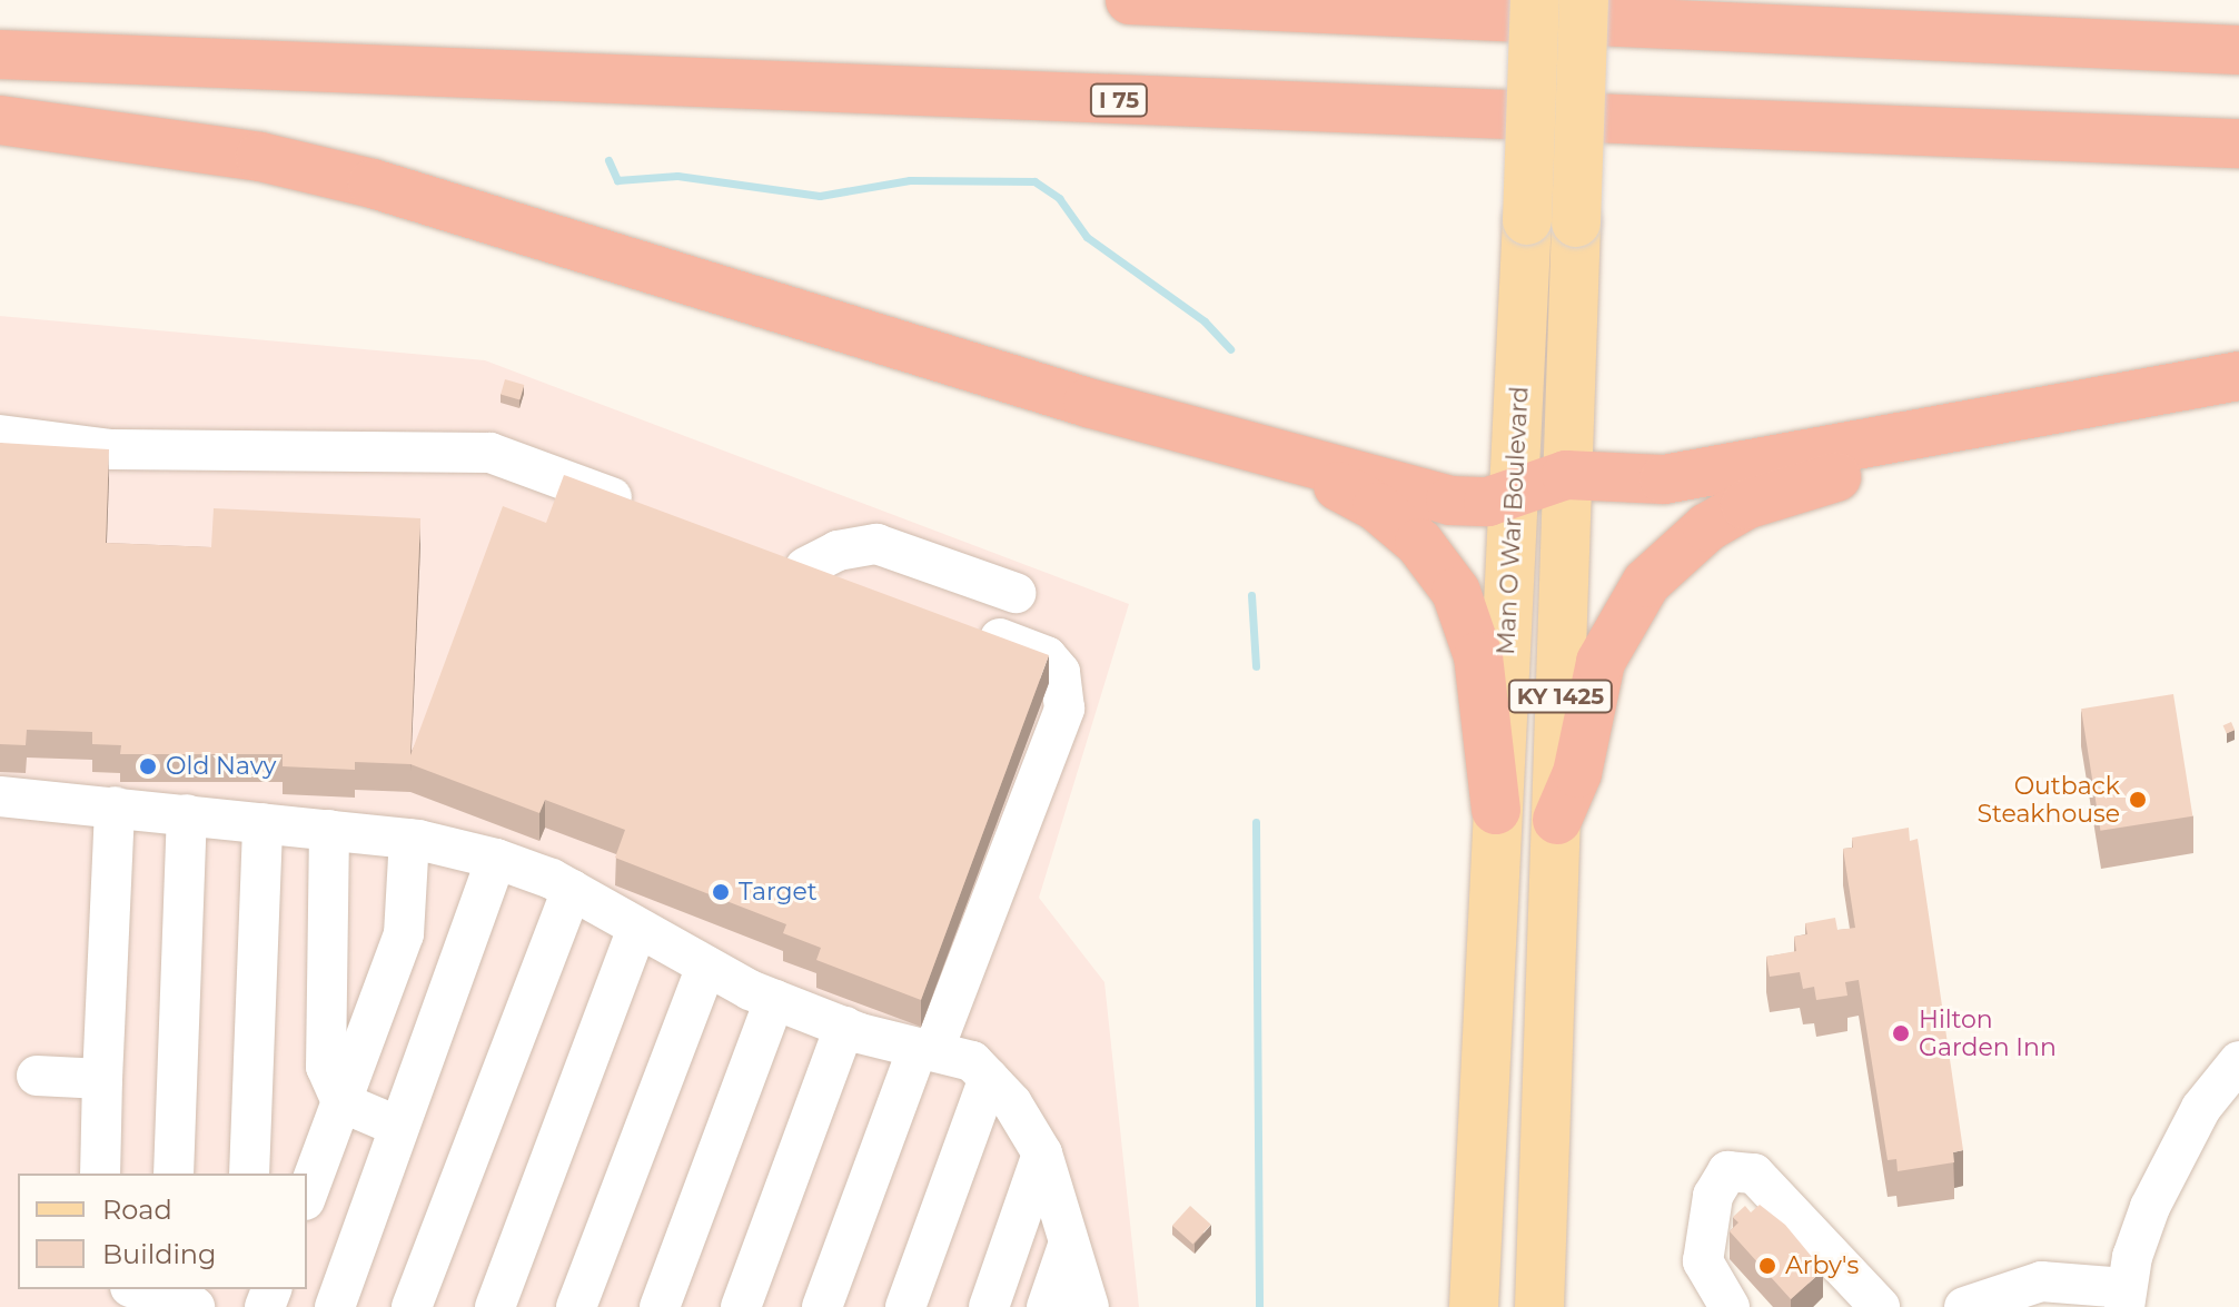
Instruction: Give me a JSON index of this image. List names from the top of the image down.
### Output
{
  "streets": {
    "highway": ["I 75"],
    "main road": ["Man O War Boulevard", "KY 1425"]
  },
  "places": [
    "Old Navy",
    "Outback Steakhouse",
    "Target",
    "Hilton Garden Inn",
    "Arby's"
  ],
  "legend": ["Road", "Building"]
}
